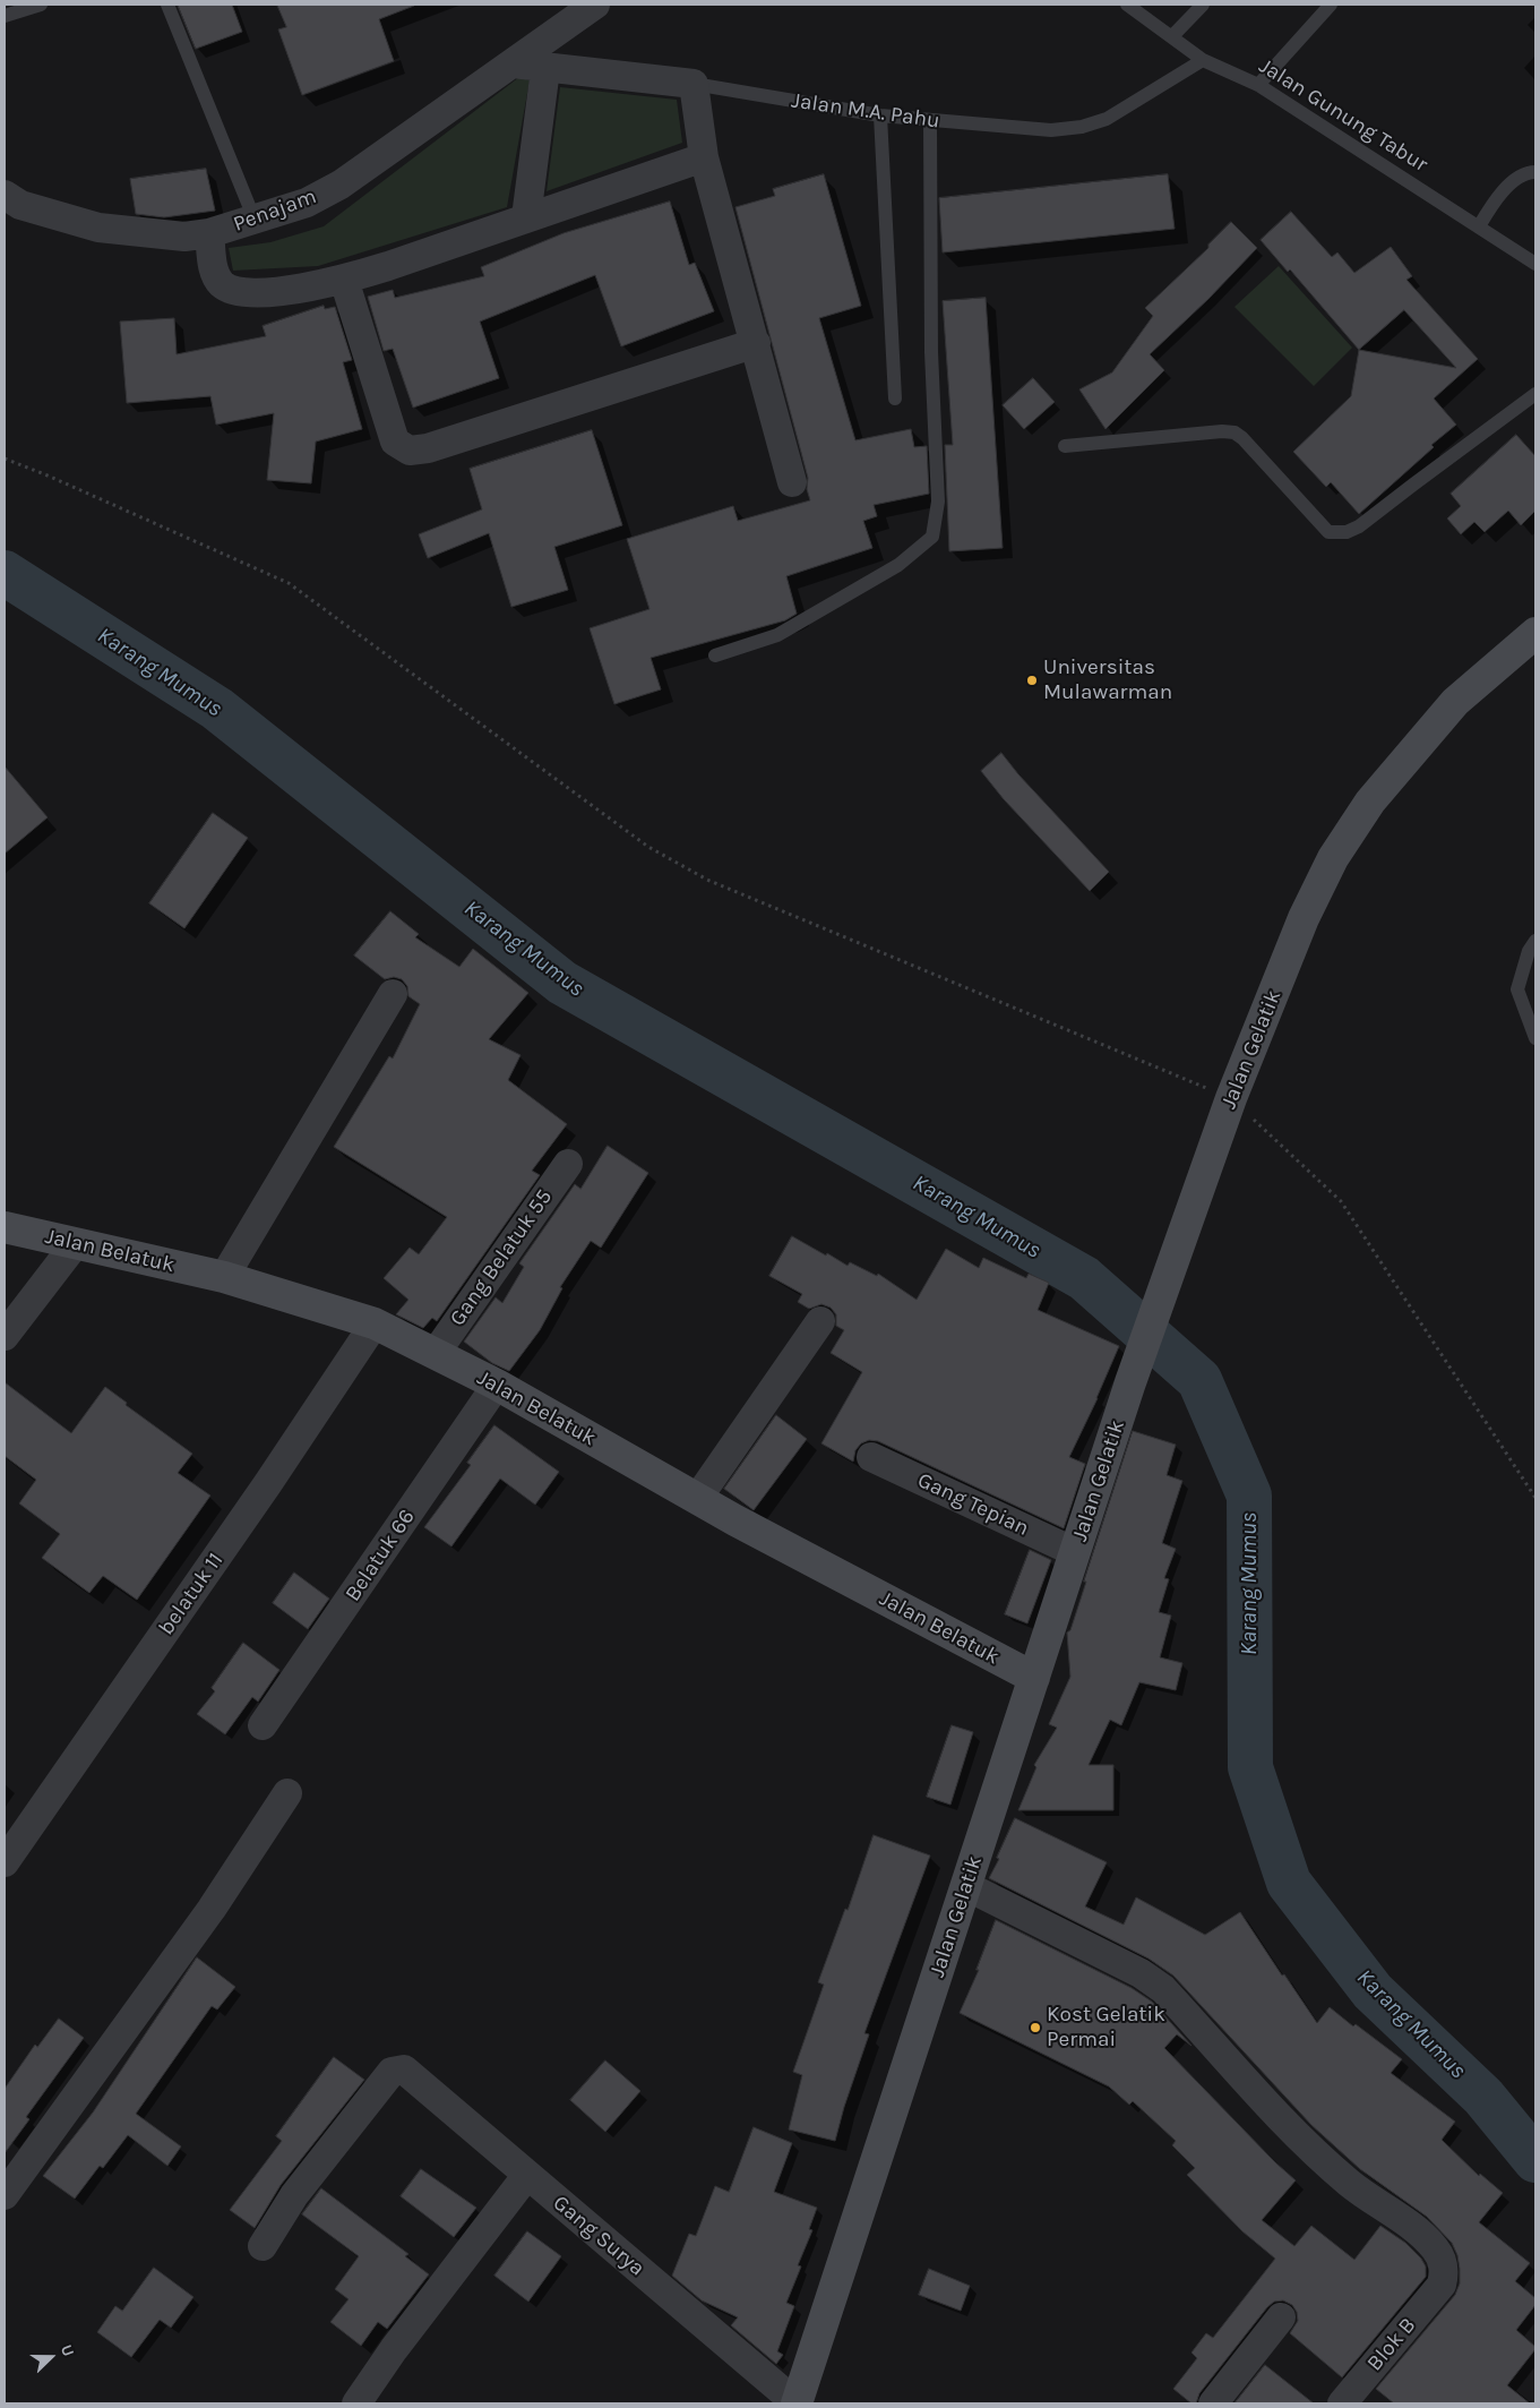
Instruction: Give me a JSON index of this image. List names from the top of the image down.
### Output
{
  "streets": {
    "street": [
      "Jalan M.A. Pahu",
      "Penajam",
      "Jalan Gelatik",
      "Jalan Belatuk",
      "Gang Belatuk 55",
      "Gang Tepian",
      "Belatuk 66",
      "belatuk 11",
      "Gang Surya",
      "Blok B"
    ],
    "lane": ["Jalan Gunung Tabur"]
  },
  "crossings": [
    ["Jalan M.A. Pahu", "Jalan Gunung Tabur"],
    ["Jalan M.A. Pahu", "Penajam"],
    ["Jalan Gelatik", "Jalan Belatuk"],
    ["Jalan Gelatik", "Gang Tepian"],
    ["Jalan Gelatik", "Gang Surya"],
    ["Jalan Gelatik", "Blok B"],
    ["Jalan Belatuk", "Gang Belatuk 55"],
    ["Jalan Belatuk", "Belatuk 66"],
    ["Jalan Belatuk", "belatuk 11"]
  ],
  "water": ["Karang Mumus"],
  "places": ["Universitas Mulawarman", "Kost Gelatik Permai"],
  "north": "right"
}
